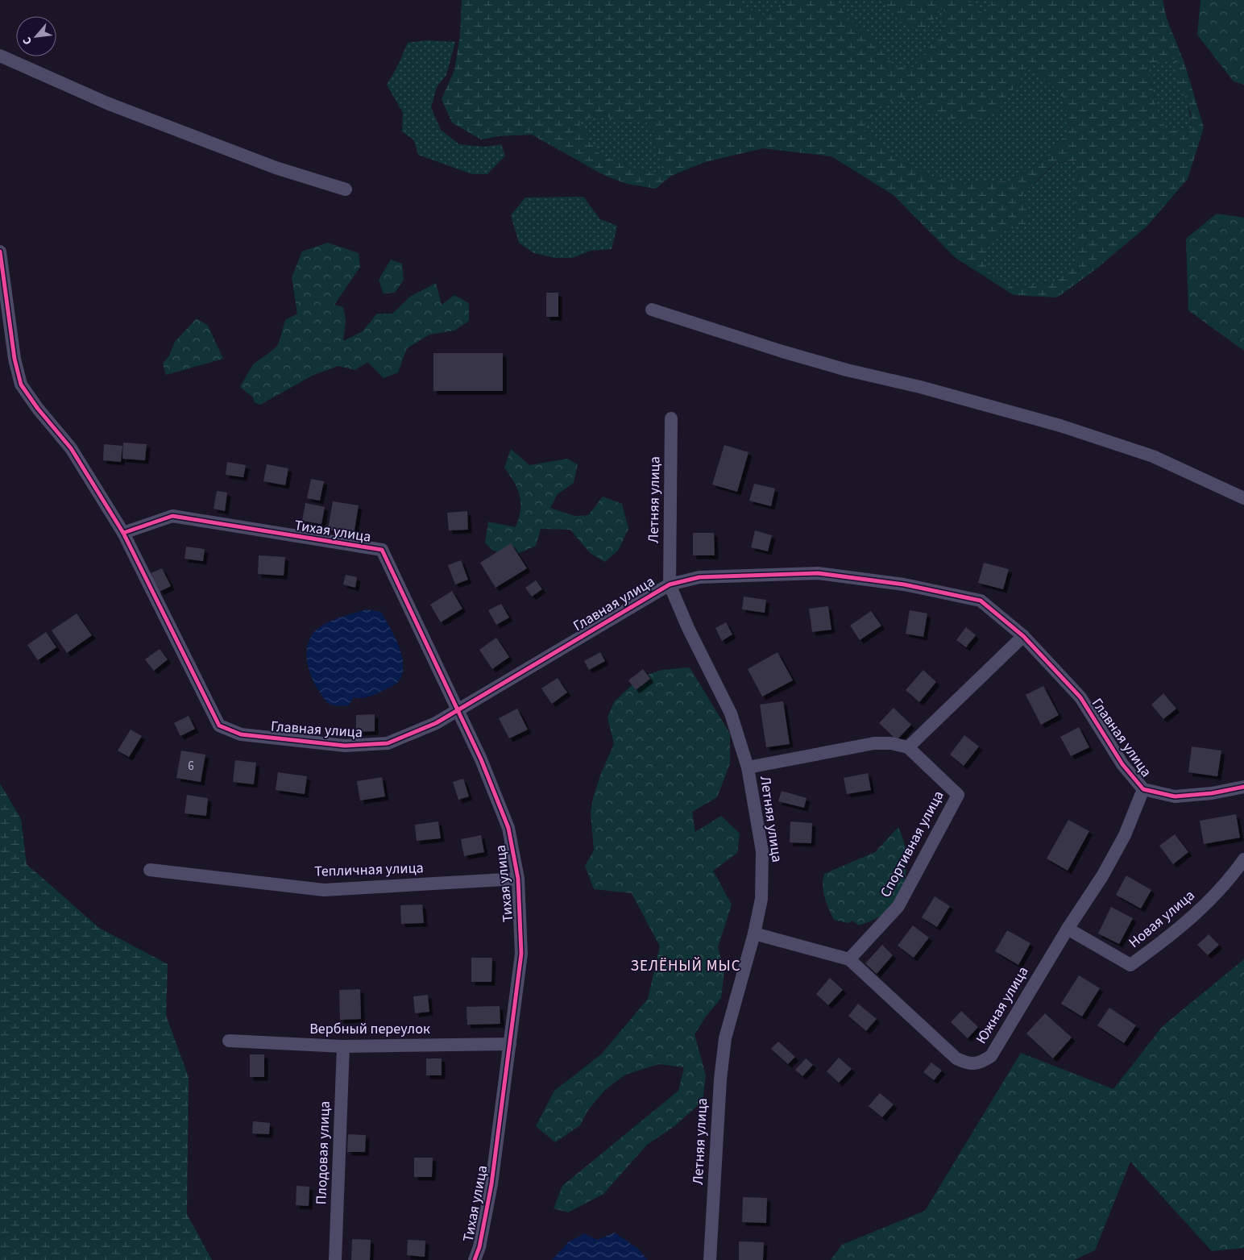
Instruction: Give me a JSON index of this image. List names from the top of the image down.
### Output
{
  "streets": {
    "street": [
      "Летняя улица",
      "Тихая улица",
      "Главная улица",
      "Спортивная улица",
      "Тепличная улица",
      "Новая улица",
      "Южная улица",
      "Вербный переулок",
      "Плодовая улица"
    ]
  },
  "crossings": [
    ["Летняя улица", "Главная улица"],
    ["Летняя улица", "Южная улица"],
    ["Тихая улица", "Главная улица"],
    ["Тихая улица", "Тепличная улица"],
    ["Тихая улица", "Вербный переулок"],
    ["Главная улица", "Южная улица"],
    ["Спортивная улица", "Южная улица"],
    ["Новая улица", "Южная улица"],
    ["Вербный переулок", "Плодовая улица"]
  ],
  "districts": ["ЗЕЛЁНЫЙ МЫС"],
  "house_numbers": ["6"],
  "north": "bottom left"
}
